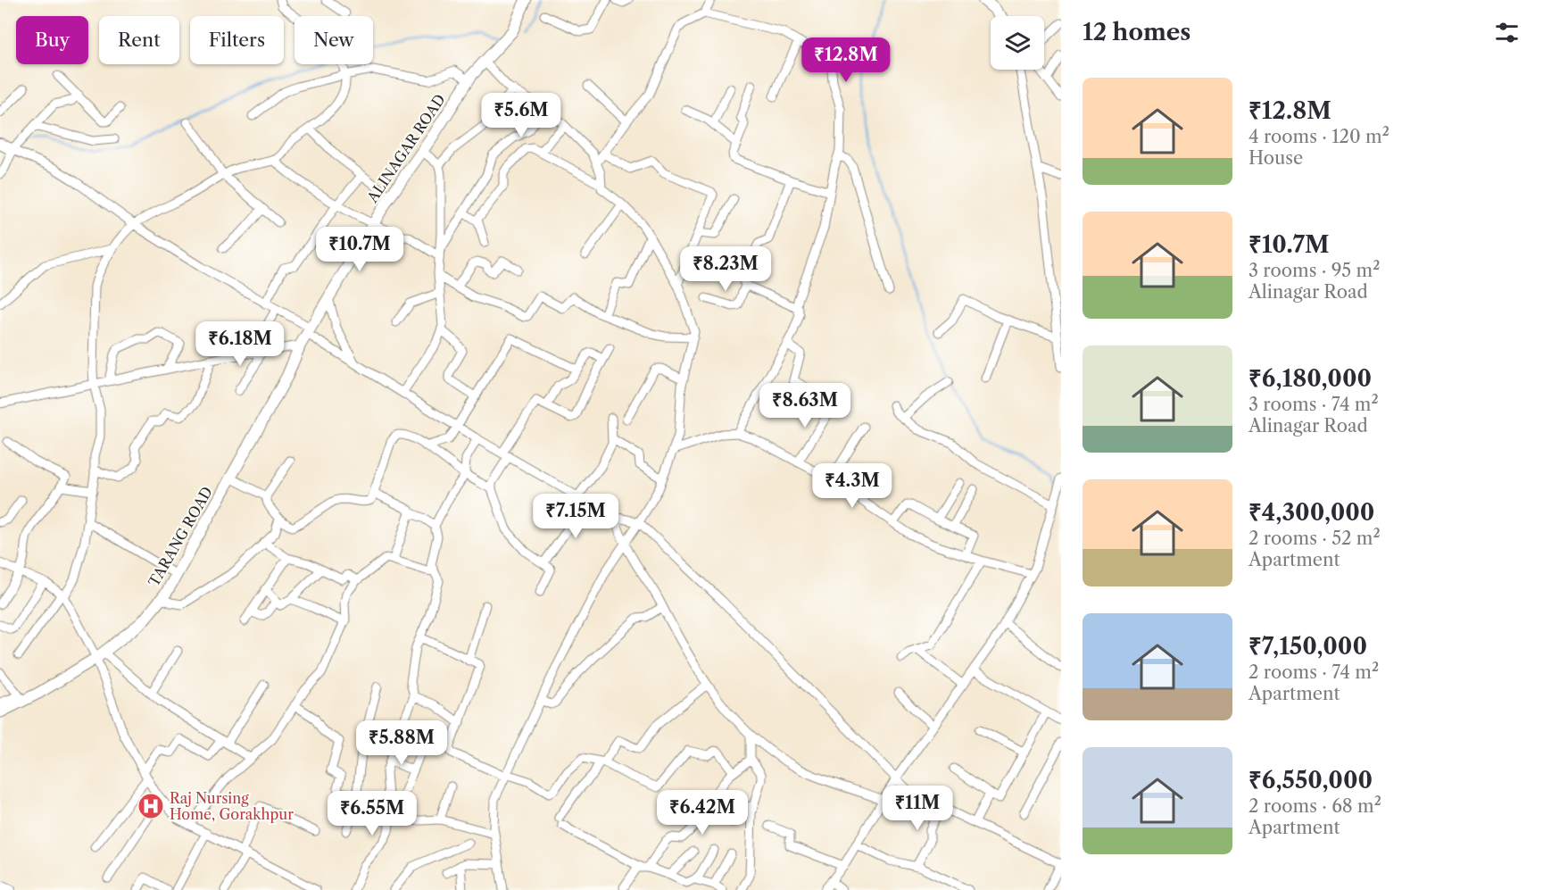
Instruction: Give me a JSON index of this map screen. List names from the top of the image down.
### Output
{
  "streets": {
    "main road": ["ALINAGAR ROAD", "TARANG ROAD"]
  },
  "crossings": [
    ["ALINAGAR ROAD", "TARANG ROAD"]
  ],
  "places": {
    "hospital": ["Raj Nursing Home, Gorakhpur"]
  },
  "page": {
    "heading": "12 homes",
    "chip": [
      "Buy",
      "Rent",
      "Filters",
      "New"
    ],
    "price": [
      "₹12.8M",
      "₹5.6M",
      "₹10.7M",
      "₹8.23M",
      "₹6.18M",
      "₹8.63M",
      "₹4.3M",
      "₹7.15M",
      "₹5.88M",
      "₹11M",
      "₹6.42M",
      "₹6.55M"
    ],
    "list": [
      {
        "name": "₹12.8M",
        "note": "4 rooms · 120 m² · House"
      },
      {
        "name": "₹10.7M",
        "note": "3 rooms · 95 m² · Alinagar Road"
      },
      {
        "name": "₹6,180,000",
        "note": "3 rooms · 74 m² · Alinagar Road"
      },
      {
        "name": "₹4,300,000",
        "note": "2 rooms · 52 m² · Apartment"
      },
      {
        "name": "₹7,150,000",
        "note": "2 rooms · 74 m² · Apartment"
      },
      {
        "name": "₹6,550,000",
        "note": "2 rooms · 68 m² · Apartment"
      }
    ]
  }
}
